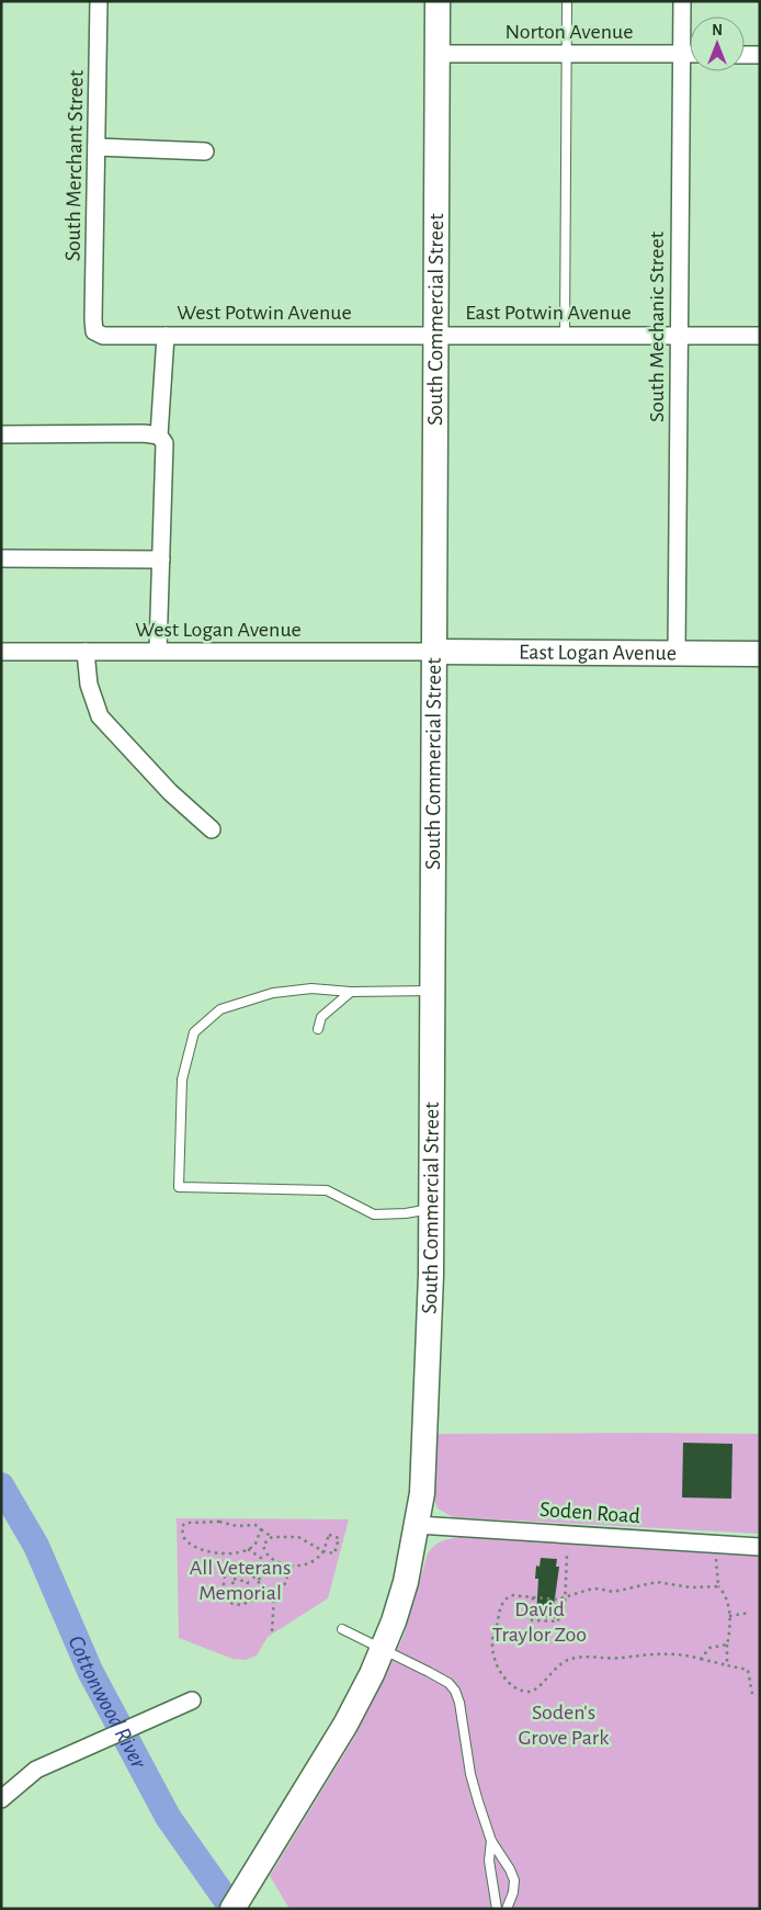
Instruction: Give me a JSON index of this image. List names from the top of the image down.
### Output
{
  "streets": {
    "main road": ["South Commercial Street", "East Logan Avenue"],
    "street": [
      "Norton Avenue",
      "South Merchant Street",
      "West Potwin Avenue",
      "East Potwin Avenue",
      "South Mechanic Street",
      "West Logan Avenue",
      "Soden Road"
    ]
  },
  "crossings": [
    ["Norton Avenue", "South Commercial Street"],
    ["Norton Avenue", "South Mechanic Street"],
    ["South Merchant Street", "West Potwin Avenue"],
    ["West Potwin Avenue", "East Potwin Avenue"],
    ["West Potwin Avenue", "South Commercial Street"],
    ["East Potwin Avenue", "South Commercial Street"],
    ["East Potwin Avenue", "South Mechanic Street"],
    ["South Commercial Street", "West Logan Avenue"],
    ["South Commercial Street", "East Logan Avenue"],
    ["South Commercial Street", "Soden Road"],
    ["South Mechanic Street", "East Logan Avenue"],
    ["West Logan Avenue", "East Logan Avenue"]
  ],
  "water": ["Cottonwood River"],
  "parks": ["All Veterans Memorial", "David Traylor Zoo", "Soden's Grove Park"],
  "north": "top"
}
